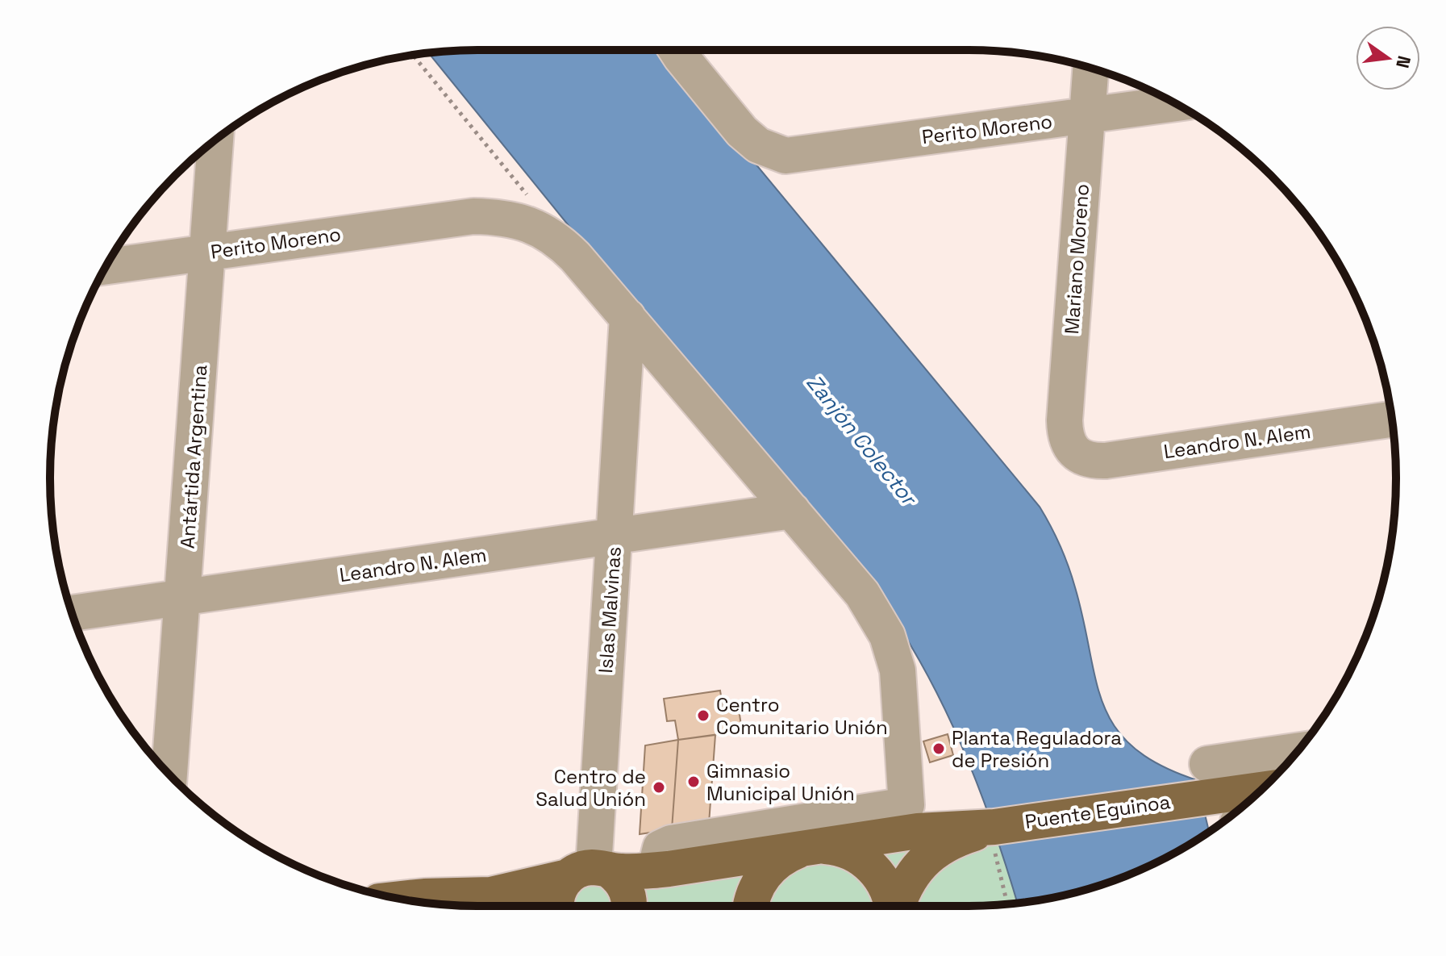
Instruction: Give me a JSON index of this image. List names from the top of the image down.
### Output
{
  "streets": {
    "main road": ["Puente Eguinoa"],
    "street": [
      "Perito Moreno",
      "Mariano Moreno",
      "Leandro N. Alem",
      "Antártida Argentina",
      "Islas Malvinas"
    ]
  },
  "crossings": [
    ["Perito Moreno", "Mariano Moreno"],
    ["Perito Moreno", "Leandro N. Alem"],
    ["Perito Moreno", "Antártida Argentina"],
    ["Perito Moreno", "Islas Malvinas"],
    ["Mariano Moreno", "Leandro N. Alem"],
    ["Leandro N. Alem", "Antártida Argentina"],
    ["Leandro N. Alem", "Islas Malvinas"]
  ],
  "water": ["Zanjón Colector"],
  "places": [
    "Centro Comunitario Unión",
    "Planta Reguladora de Presión",
    "Gimnasio Municipal Unión",
    "Centro de Salud Unión"
  ],
  "north": "right"
}
